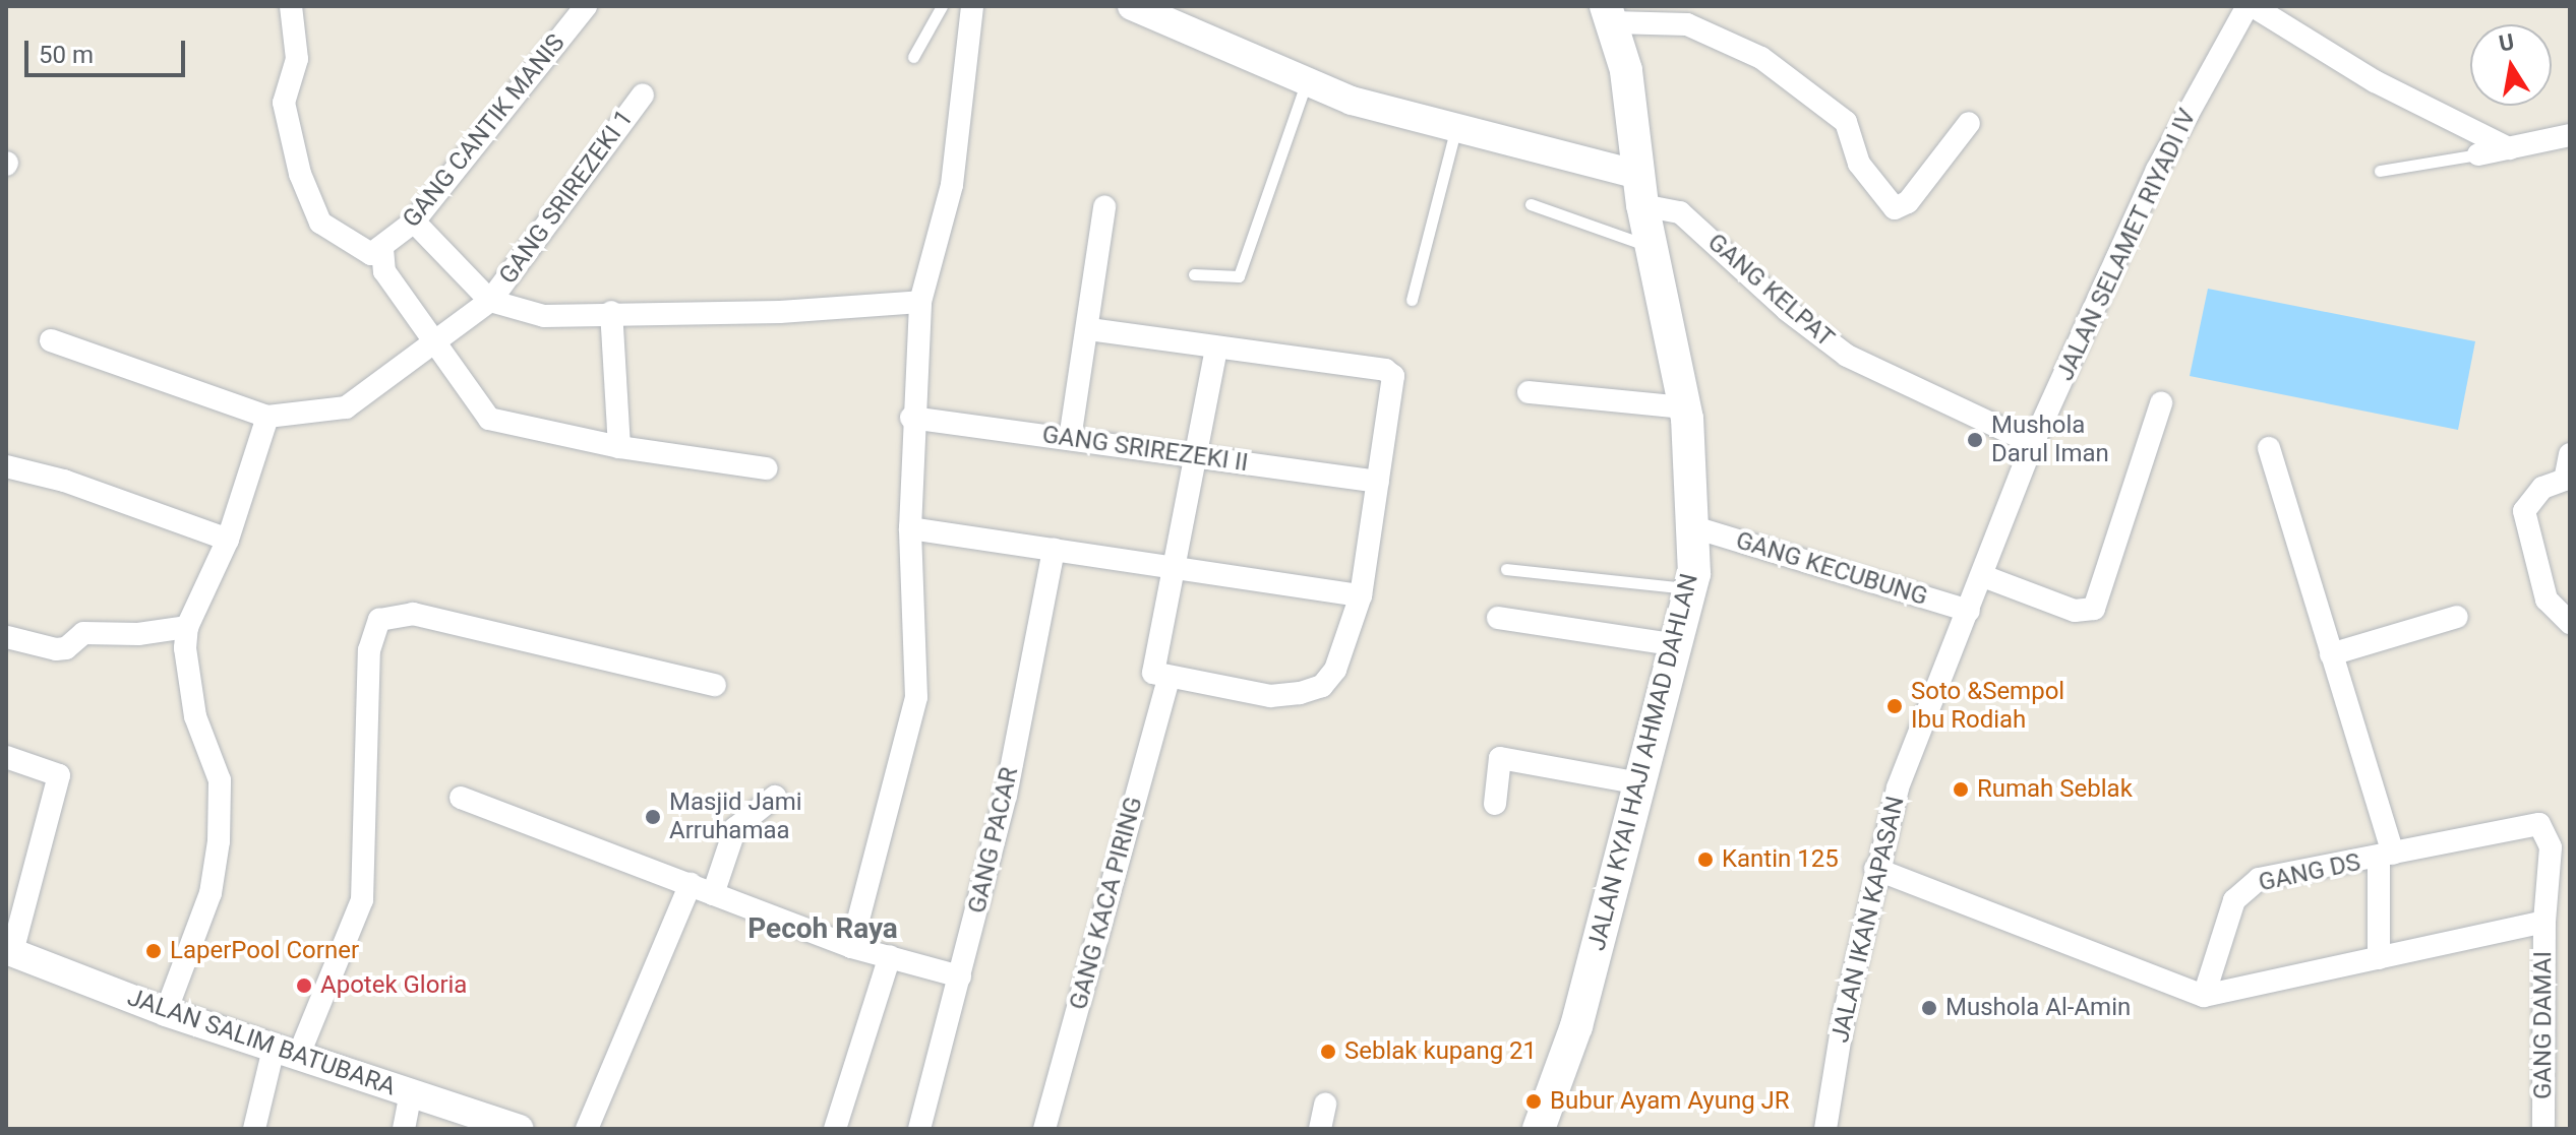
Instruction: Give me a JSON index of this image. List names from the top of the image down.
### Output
{
  "streets": {
    "main road": ["JALAN KYAI HAJI AHMAD DAHLAN"],
    "street": [
      "GANG CANTIK MANIS",
      "GANG SRIREZEKI 1",
      "JALAN SELAMET RIYADI IV",
      "GANG KELPAT",
      "GANG SRIREZEKI II",
      "GANG KECUBUNG",
      "GANG PACAR",
      "GANG DS",
      "GANG KACA PIRING",
      "JALAN IKAN KAPASAN",
      "GANG DAMAI",
      "JALAN SALIM BATUBARA"
    ]
  },
  "crossings": [
    ["JALAN SELAMET RIYADI IV", "GANG KELPAT"],
    ["JALAN SELAMET RIYADI IV", "JALAN IKAN KAPASAN"],
    ["GANG KELPAT", "JALAN KYAI HAJI AHMAD DAHLAN"],
    ["GANG KELPAT", "JALAN IKAN KAPASAN"],
    ["GANG KECUBUNG", "JALAN KYAI HAJI AHMAD DAHLAN"],
    ["GANG KECUBUNG", "JALAN IKAN KAPASAN"],
    ["GANG DS", "GANG DAMAI"]
  ],
  "districts": ["Pecoh Raya"],
  "places": [
    "Mushola Darul Iman",
    "Soto &Sempol Ibu Rodiah",
    "Rumah Seblak",
    "Masjid Jami Arruhamaa",
    "Kantin 125",
    "LaperPool Corner",
    "Apotek Gloria",
    "Mushola Al-Amin",
    "Seblak kupang 21",
    "Bubur Ayam Ayung JR"
  ],
  "scale_bar": "50 m",
  "north": "top"
}
